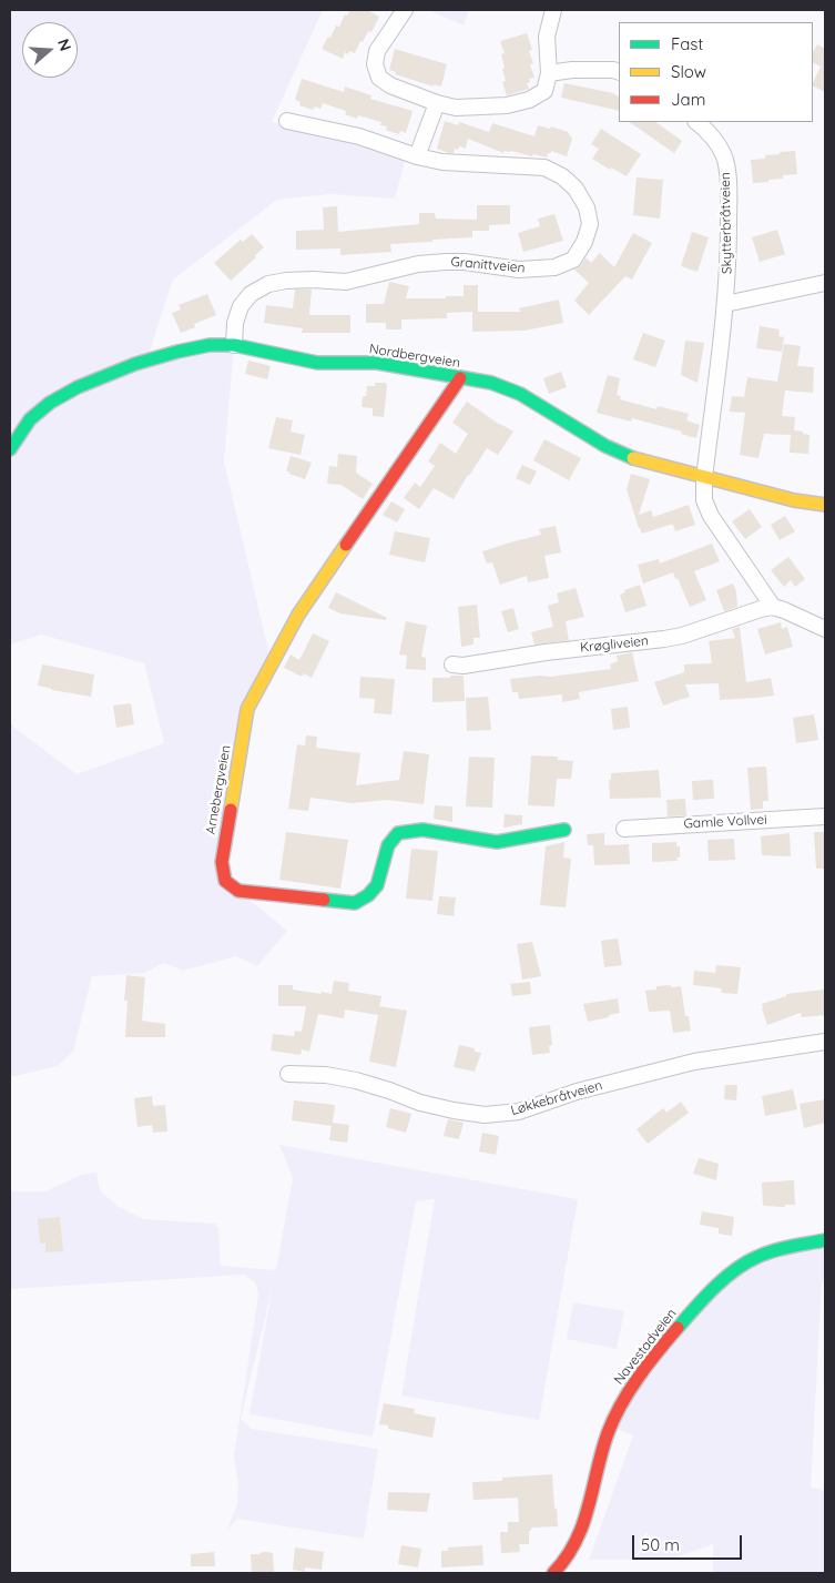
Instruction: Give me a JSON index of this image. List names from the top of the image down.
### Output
{
  "streets": {
    "street": [
      "Skytterbråtveien",
      "Granittveien",
      "Nordbergveien",
      "Krøgliveien",
      "Arnebergveien",
      "Gamle Vollvei",
      "Løkkebråtveien",
      "Navestadveien"
    ]
  },
  "crossings": [
    ["Skytterbråtveien", "Nordbergveien"],
    ["Granittveien", "Nordbergveien"],
    ["Nordbergveien", "Arnebergveien"]
  ],
  "legend": ["Fast", "Slow", "Jam"],
  "scale_bar": "50 m",
  "north": "right"
}
